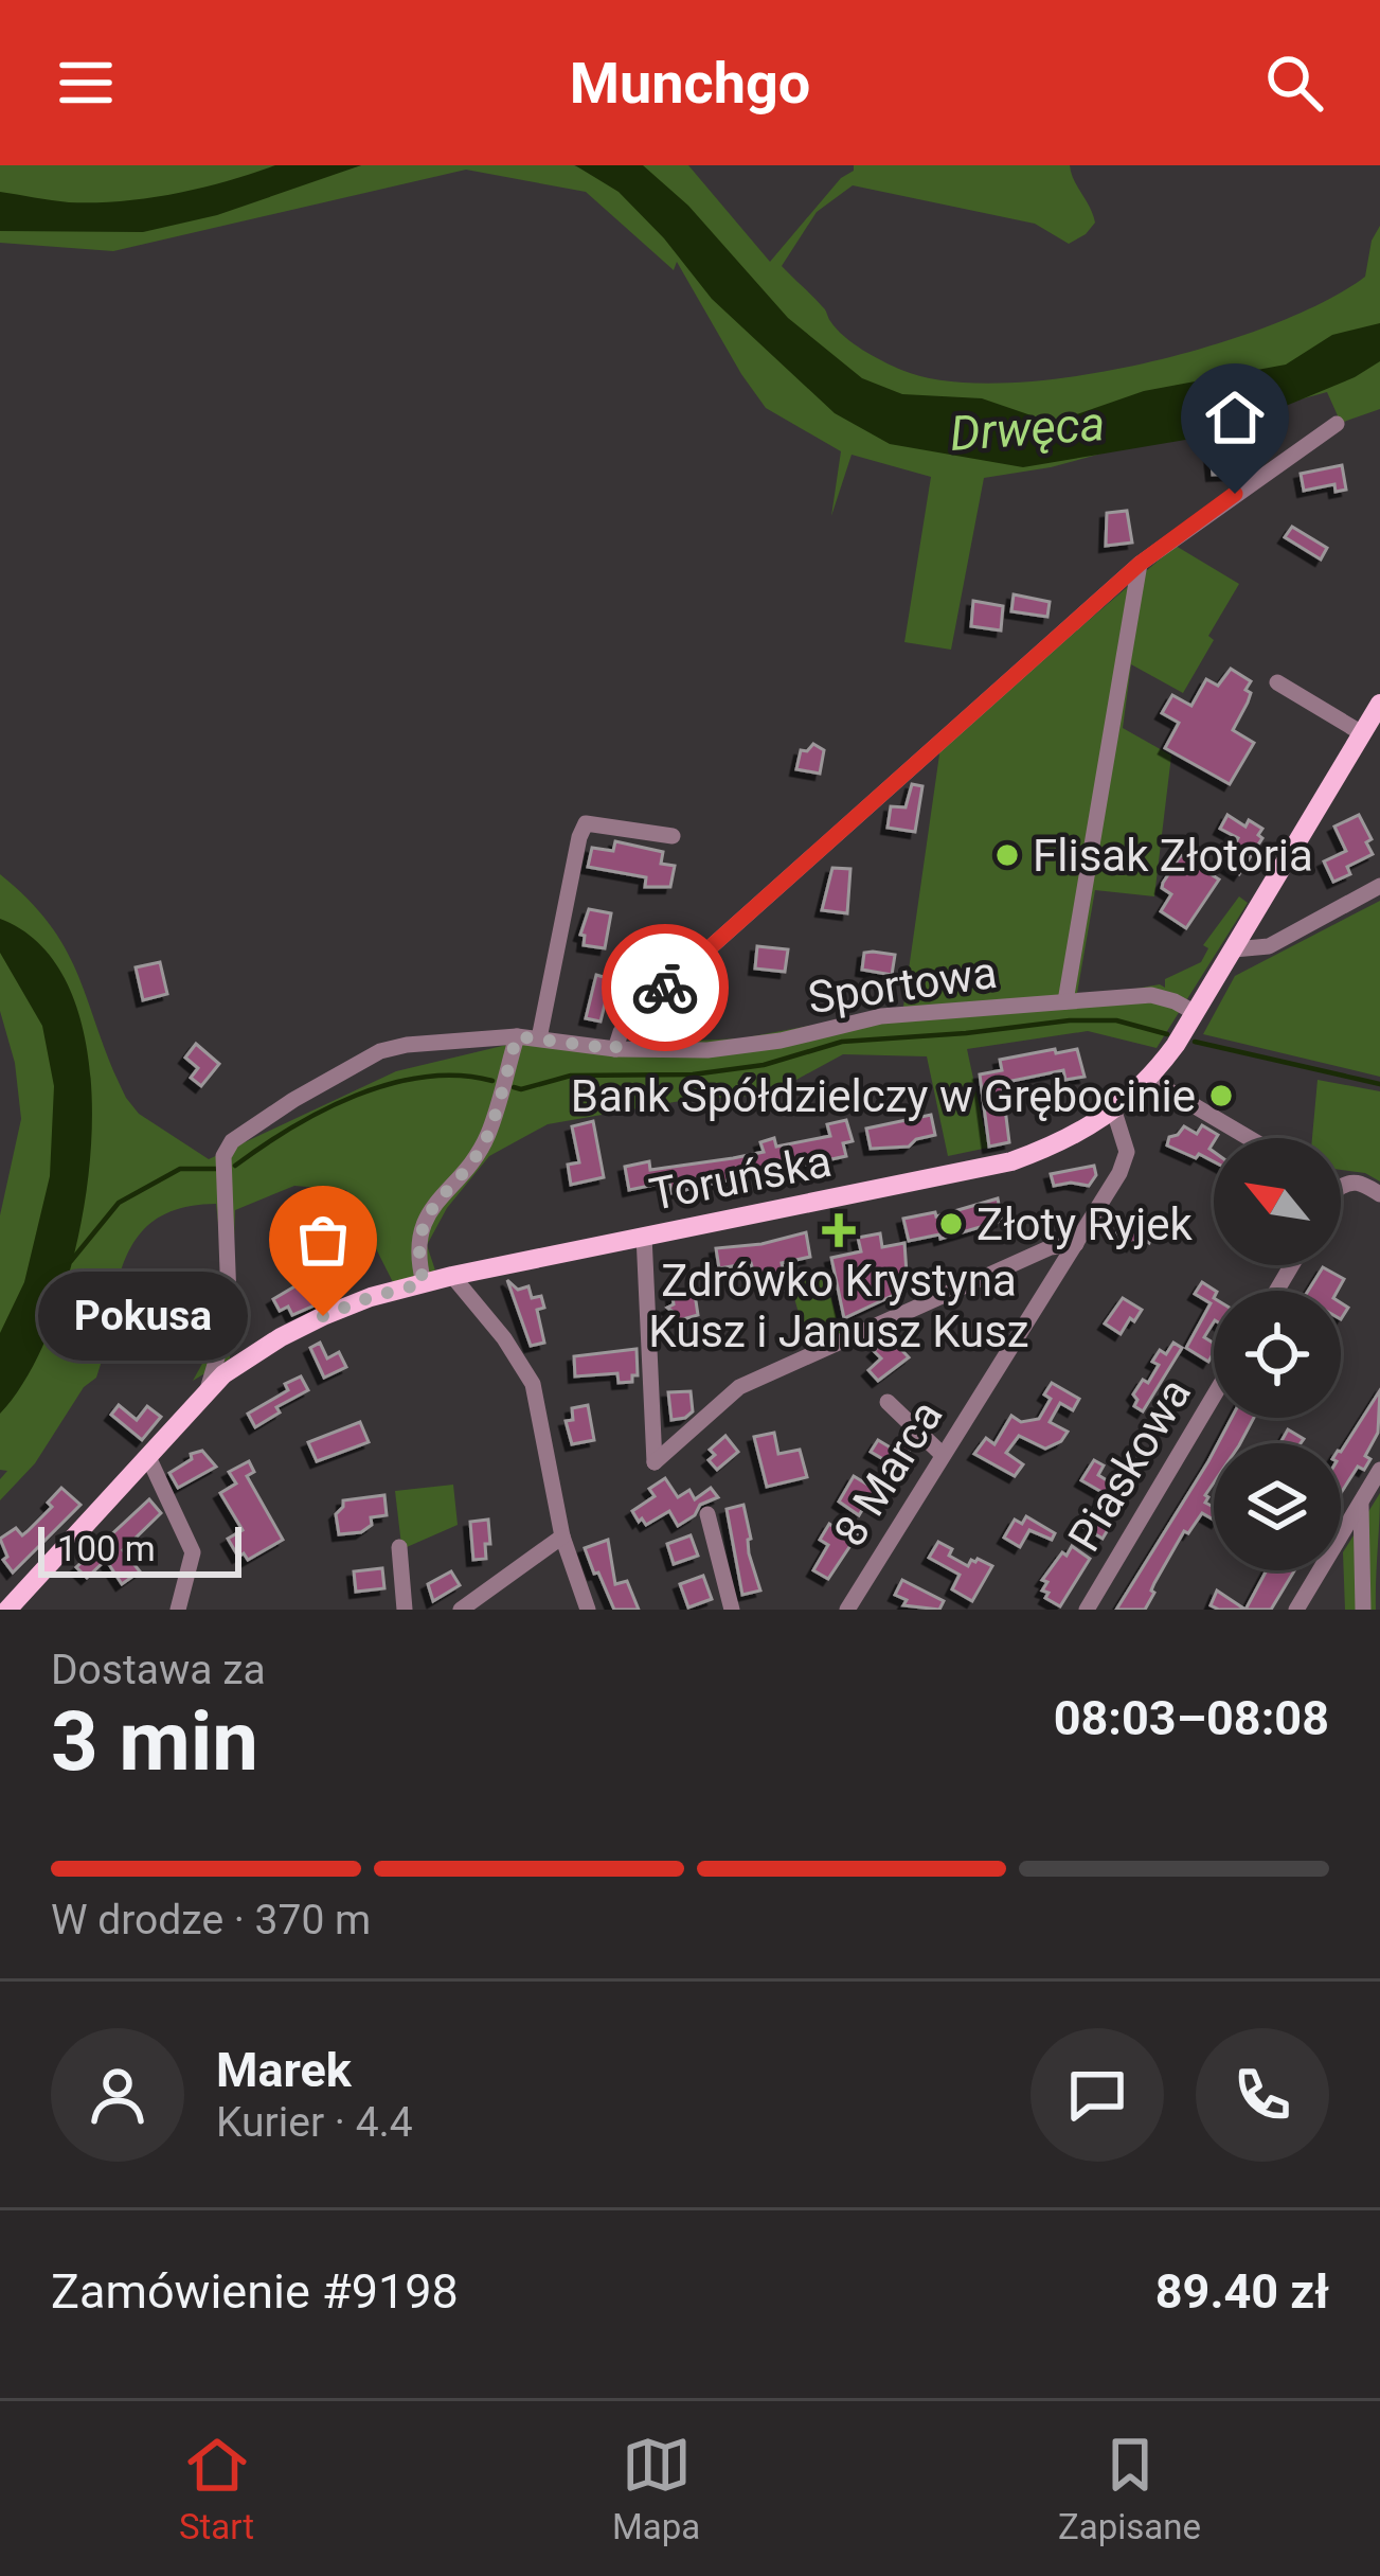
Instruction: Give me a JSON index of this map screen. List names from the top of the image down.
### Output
{
  "streets": {
    "main road": ["Toruńska"],
    "street": ["Sportowa", "Piaskowa", "8 Marca"]
  },
  "crossings": [
    ["Sportowa", "Toruńska"],
    ["Toruńska", "8 Marca"]
  ],
  "water": ["Drwęca"],
  "places": {
    "other": [
      "Flisak Złotoria",
      "Bank Spółdzielczy w Grębocinie",
      "Złoty Ryjek",
      "Pokusa"
    ],
    "health": ["Zdrówko Krystyna Kusz i Janusz Kusz"]
  },
  "scale_bar": "100 m",
  "north": "top left",
  "page": {
    "header": "Munchgo",
    "bubble": "Pokusa",
    "scale": "100 m",
    "heading": ["3 min", "Dostawa za", "08:03–08:08"],
    "panel": [
      "Marek",
      "Kurier · 4.4",
      "Zamówienie #9198",
      "89.40 zł"
    ],
    "bar": "W drodze · 370 m",
    "tabs": ["Start", "Mapa", "Zapisane"]
  }
}
